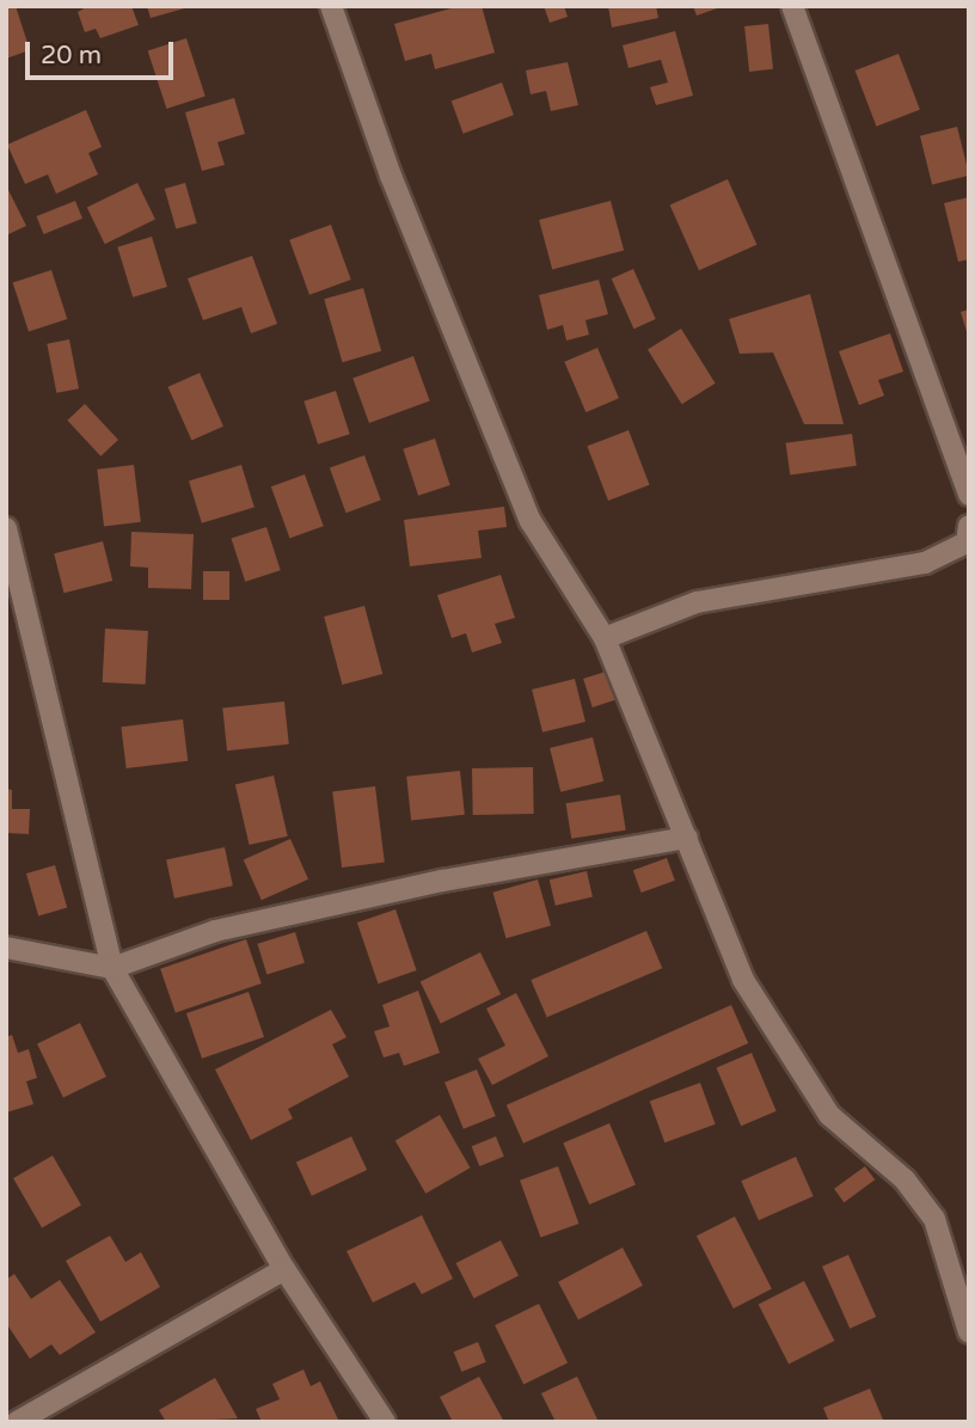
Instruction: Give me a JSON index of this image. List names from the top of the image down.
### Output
{
  "scale_bar": "20 m"
}
